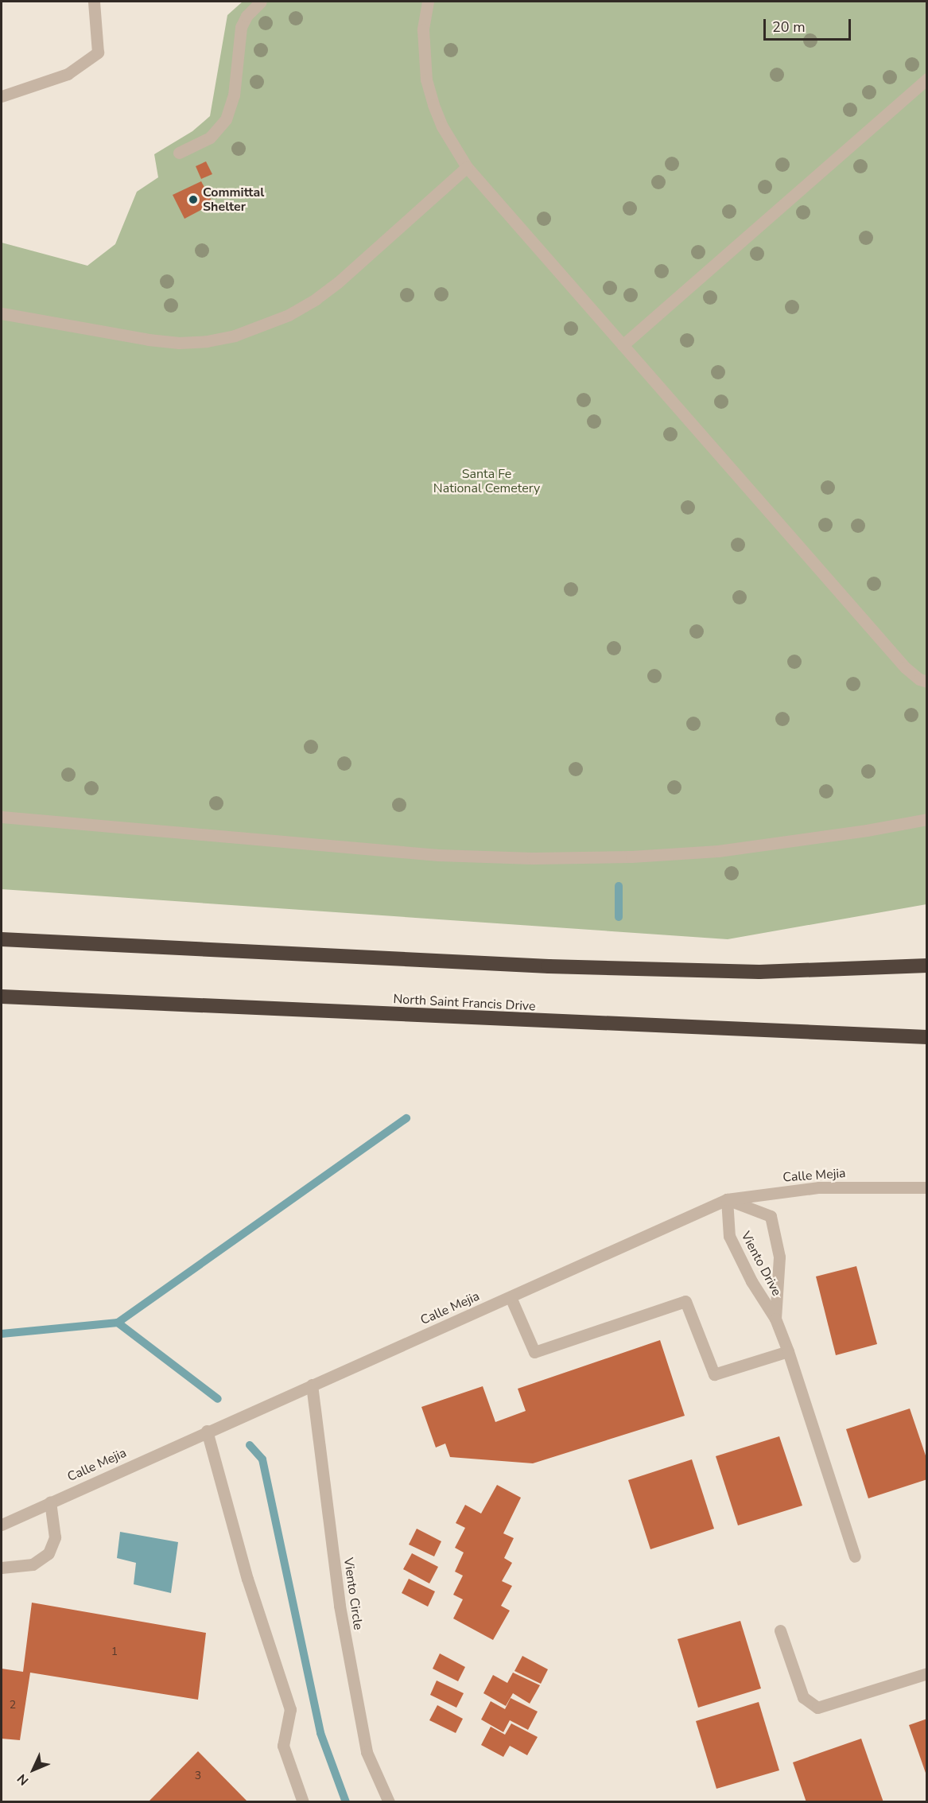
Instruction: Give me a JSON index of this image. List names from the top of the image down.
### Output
{
  "streets": {
    "highway": ["North Saint Francis Drive"],
    "street": ["Calle Mejia", "Viento Drive", "Viento Circle"]
  },
  "crossings": [
    ["Calle Mejia", "Viento Drive"],
    ["Calle Mejia", "Viento Circle"]
  ],
  "parks": ["Santa Fe National Cemetery"],
  "places": ["Committal Shelter"],
  "house_numbers": ["1", "2", "3"],
  "scale_bar": "20 m",
  "north": "bottom left"
}
